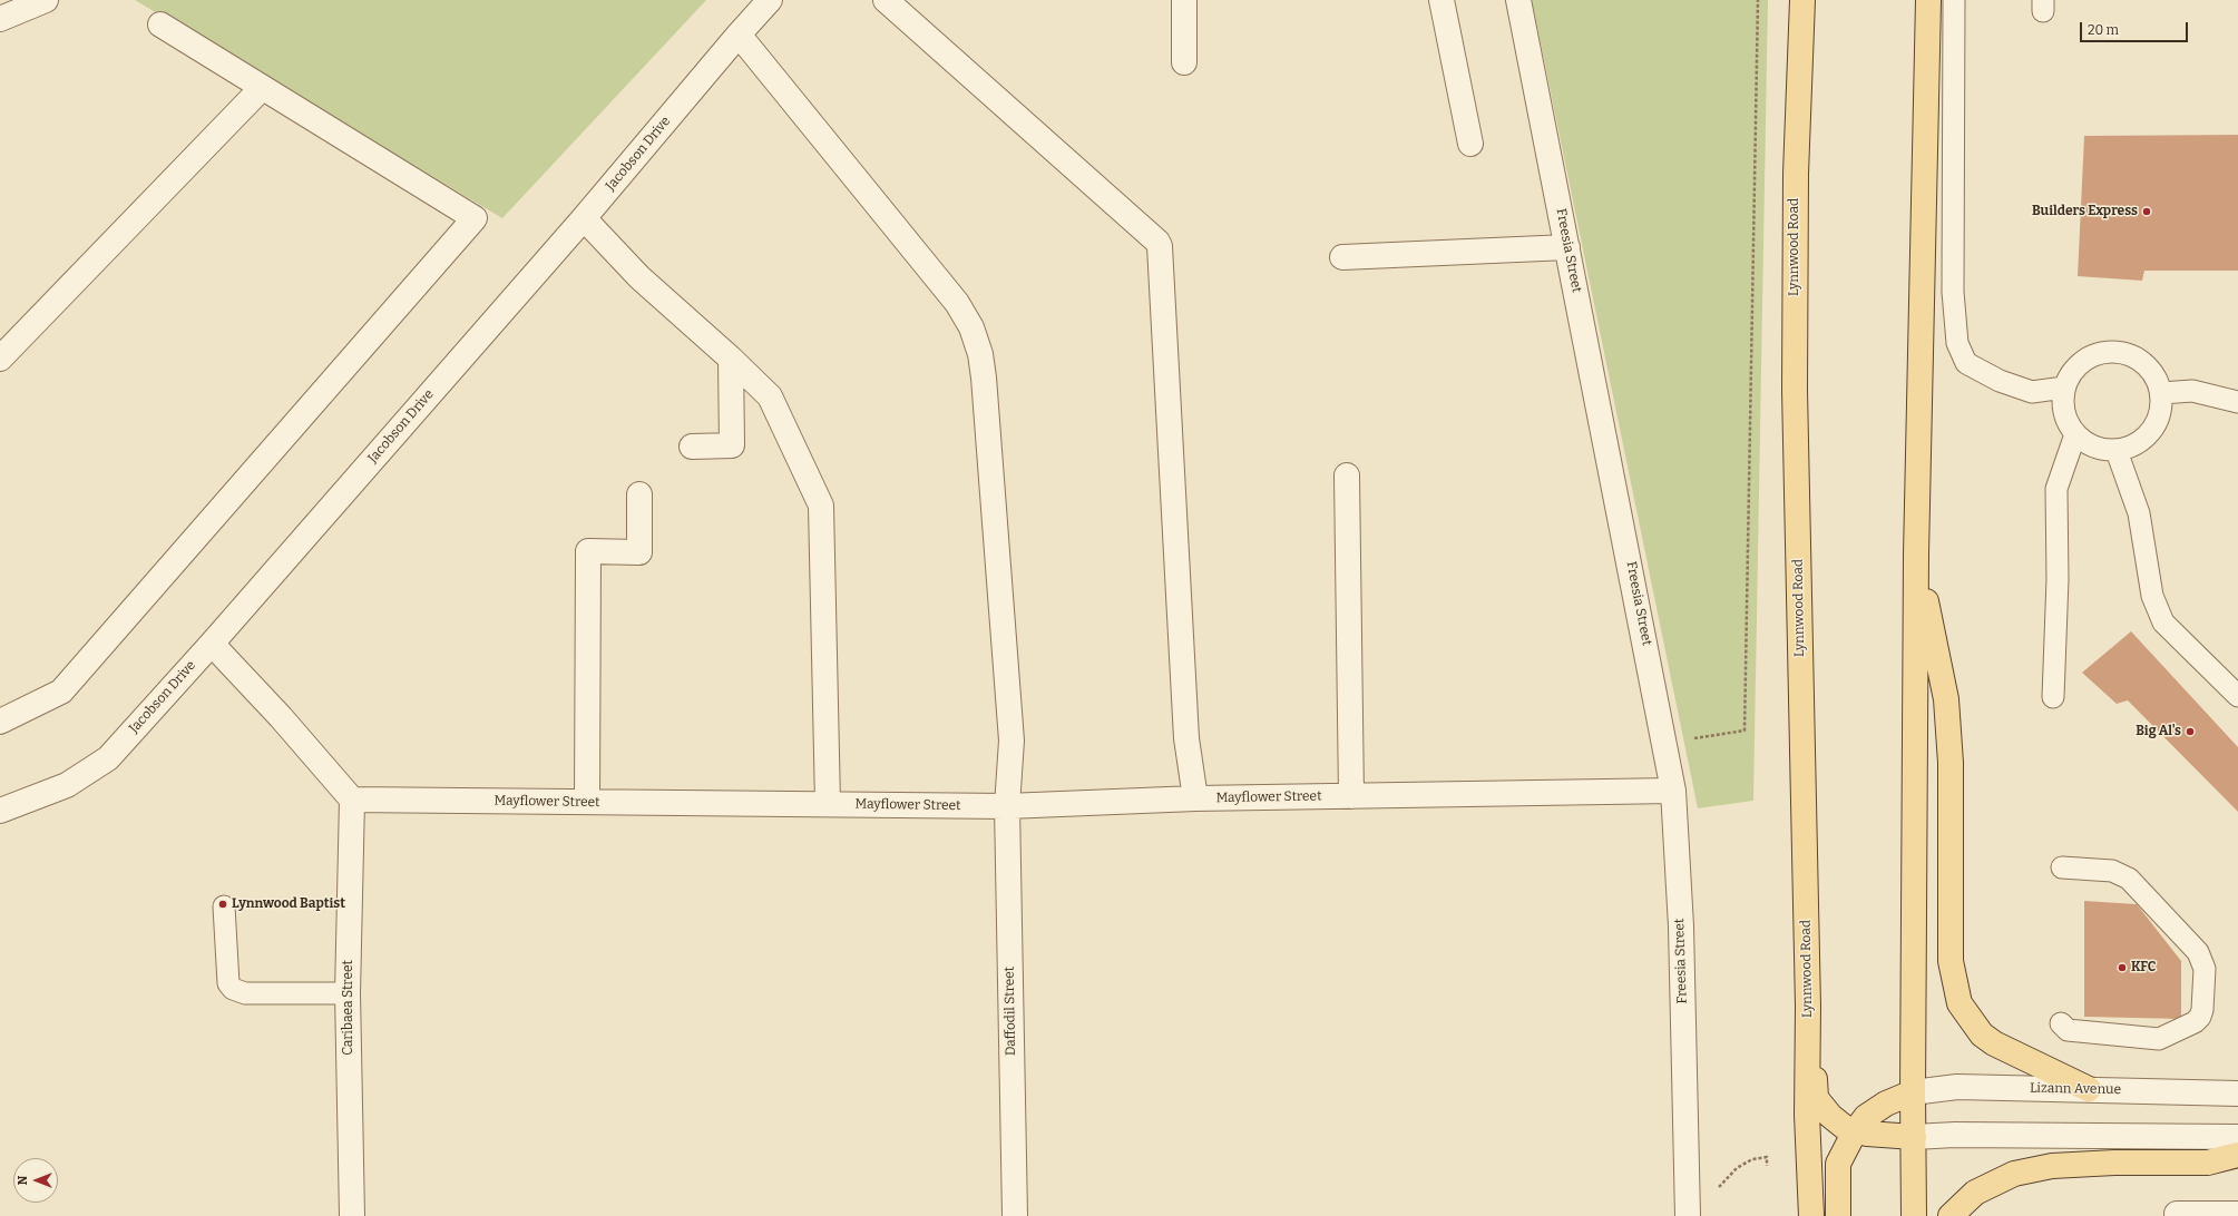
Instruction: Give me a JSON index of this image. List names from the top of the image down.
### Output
{
  "streets": {
    "main road": ["Lynnwood Road"],
    "street": [
      "Jacobson Drive",
      "Freesia Street",
      "Mayflower Street",
      "Caribaea Street",
      "Daffodil Street",
      "Lizann Avenue"
    ]
  },
  "crossings": [
    ["Jacobson Drive", "Daffodil Street"],
    ["Freesia Street", "Mayflower Street"],
    ["Mayflower Street", "Caribaea Street"],
    ["Mayflower Street", "Daffodil Street"]
  ],
  "places": [
    "Builders Express",
    "Big Al's",
    "Lynnwood Baptist",
    "KFC"
  ],
  "scale_bar": "20 m",
  "north": "left"
}
